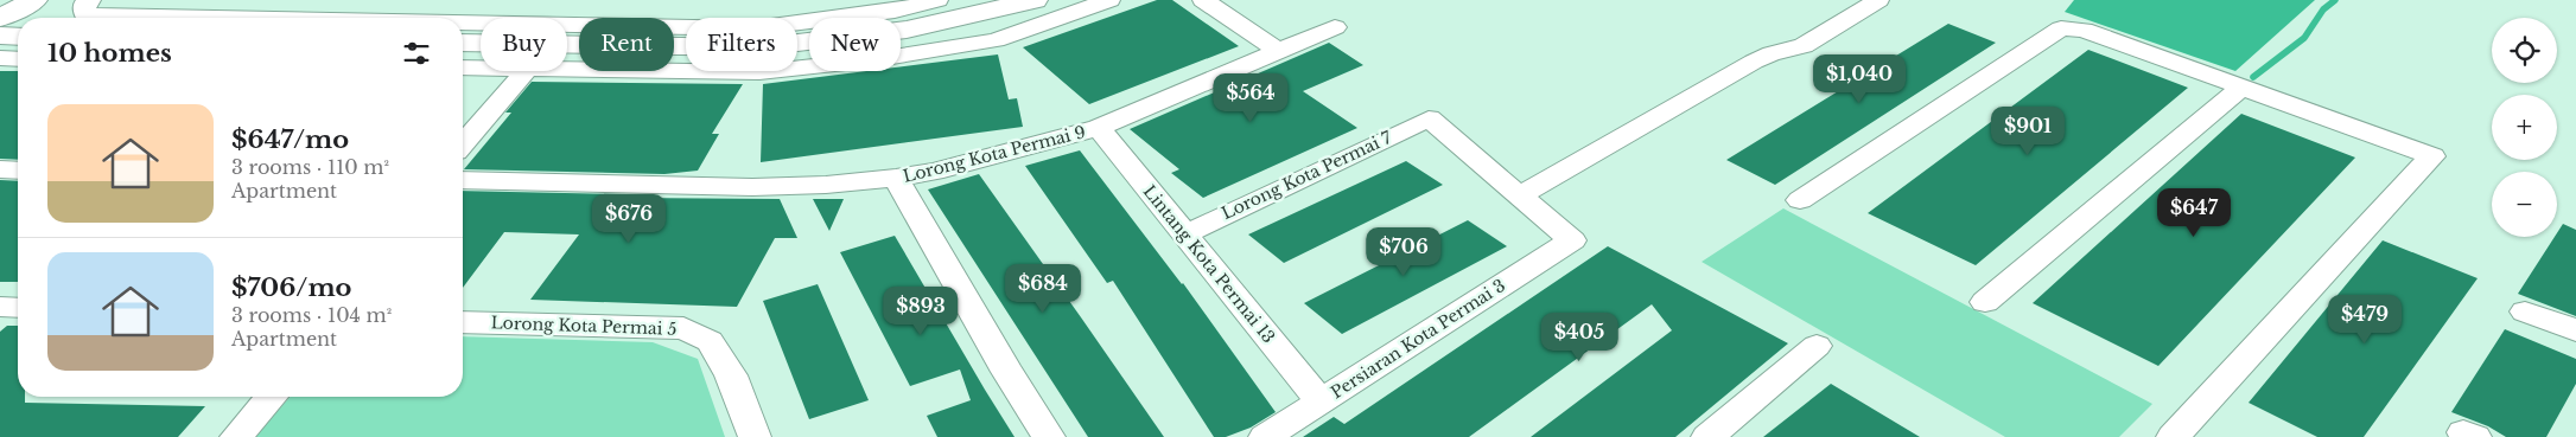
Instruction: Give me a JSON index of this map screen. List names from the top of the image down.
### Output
{
  "streets": {
    "street": [
      "Lorong Kota Permai 9",
      "Lorong Kota Permai 7",
      "Lintang Kota Permai 13",
      "Lorong Kota Permai 5",
      "Persiaran Kota Permai 3"
    ]
  },
  "crossings": [
    ["Lorong Kota Permai 9", "Lintang Kota Permai 13"],
    ["Lorong Kota Permai 7", "Lintang Kota Permai 13"],
    ["Lorong Kota Permai 7", "Persiaran Kota Permai 3"],
    ["Lintang Kota Permai 13", "Persiaran Kota Permai 3"]
  ],
  "page": {
    "map_buttons": ["+", "−"],
    "chip": [
      "Buy",
      "Rent",
      "Filters",
      "New"
    ],
    "heading": "10 homes",
    "price": [
      "$1,040",
      "$564",
      "$901",
      "$647",
      "$676",
      "$706",
      "$684",
      "$893",
      "$479",
      "$405"
    ],
    "list": [
      {
        "name": "$647/mo",
        "note": "3 rooms · 110 m² · Apartment"
      },
      {
        "name": "$706/mo",
        "note": "3 rooms · 104 m² · Apartment"
      }
    ]
  }
}
